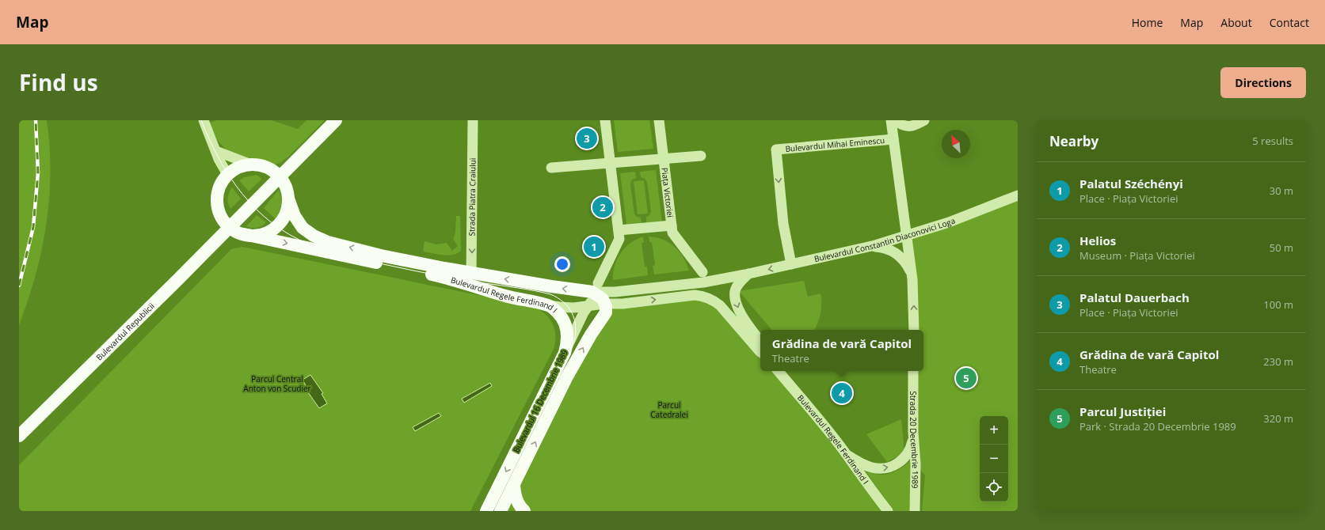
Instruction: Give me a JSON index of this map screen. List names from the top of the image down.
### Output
{
  "streets": {
    "main road": ["Bulevardul Regele Ferdinand I", "Bulevardul Republicii", "Bulevardul 16 Decembrie 1989"],
    "street": [
      "Bulevardul Mihai Eminescu",
      "Piața Victoriei",
      "Strada Piatra Craiului",
      "Bulevardul Constantin Diaconovici Loga",
      "Strada 20 Decembrie 1989"
    ]
  },
  "crossings": [
    ["Bulevardul Mihai Eminescu", "Bulevardul Constantin Diaconovici Loga"],
    ["Strada Piatra Craiului", "Bulevardul Regele Ferdinand I"],
    ["Bulevardul Regele Ferdinand I", "Bulevardul Republicii"],
    ["Bulevardul Regele Ferdinand I", "Bulevardul 16 Decembrie 1989"]
  ],
  "one_way": ["Strada Piatra Craiului"],
  "parks": ["Parcul Central Anton von Scudier", "Parcul Catedralei"],
  "north": "top left",
  "page": {
    "header": "Map",
    "nav": [
      "Home",
      "Map",
      "About",
      "Contact"
    ],
    "title": "Find us",
    "buttons": "Directions",
    "heading": ["Nearby", "5 results"],
    "pins": [
      "3",
      "2",
      "1",
      "5",
      "4"
    ],
    "list": [
      {
        "mark": "1",
        "name": "Palatul Széchényi",
        "note": "Place · Piața Victoriei",
        "value": "30 m"
      },
      {
        "mark": "2",
        "name": "Helios",
        "note": "Museum · Piața Victoriei",
        "value": "50 m"
      },
      {
        "mark": "3",
        "name": "Palatul Dauerbach",
        "note": "Place · Piața Victoriei",
        "value": "100 m"
      },
      {
        "mark": "4",
        "name": "Grădina de vară Capitol",
        "note": "Theatre",
        "value": "230 m"
      },
      {
        "mark": "5",
        "name": "Parcul Justiției",
        "note": "Park · Strada 20 Decembrie 1989",
        "value": "320 m"
      }
    ],
    "popup": ["Grădina de vară Capitol", "Theatre"],
    "map_buttons": ["+", "−"]
  }
}
